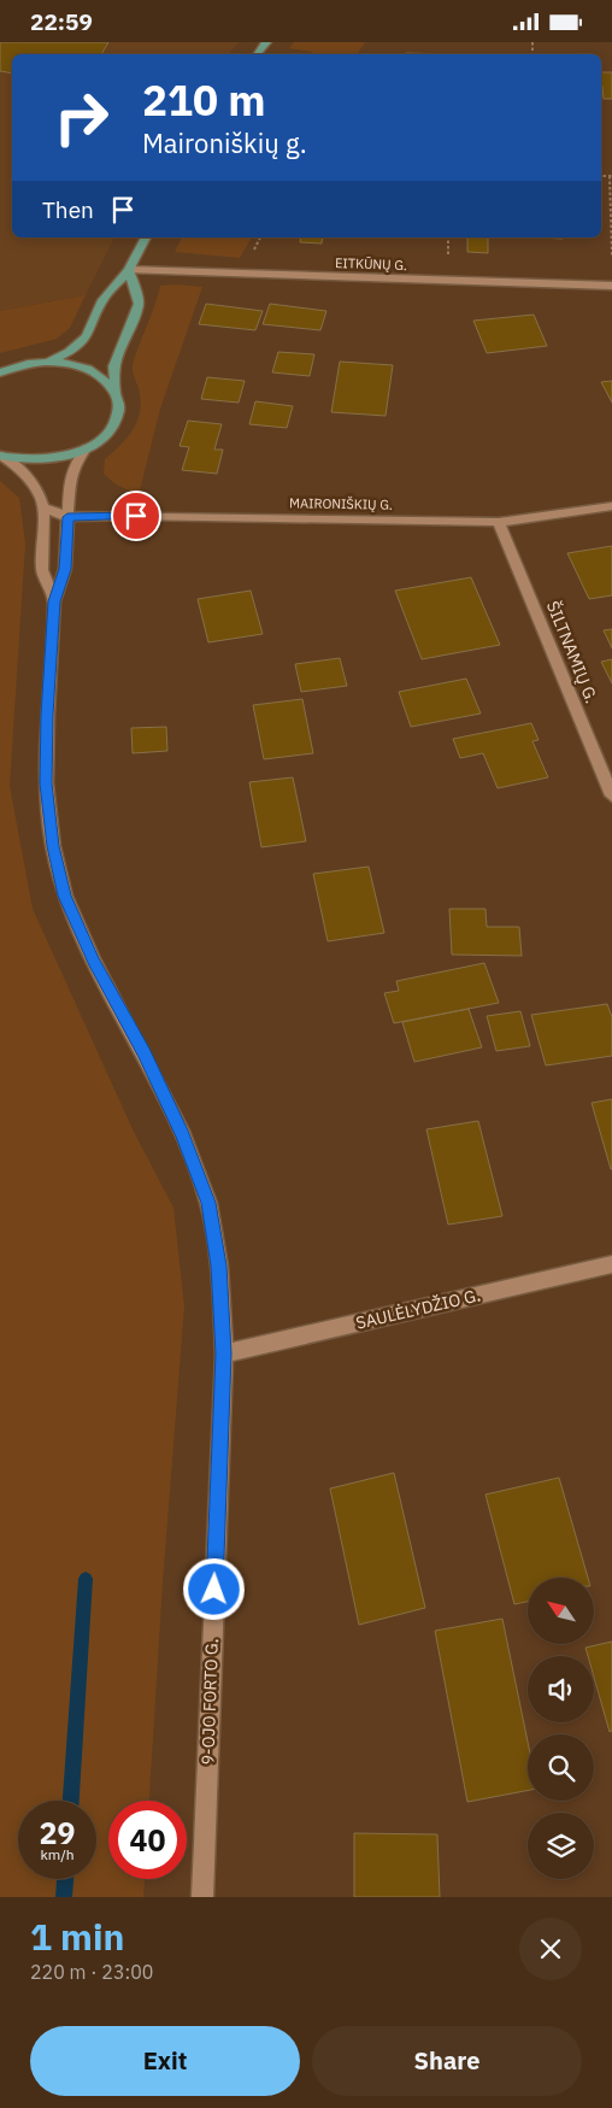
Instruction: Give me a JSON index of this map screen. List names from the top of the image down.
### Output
{
  "streets": {
    "street": [
      "EITKŪNŲ G.",
      "MAIRONIŠKIŲ G.",
      "ŠILTNAMIŲ G.",
      "SAULĖLYDŽIO G.",
      "9-OJO FORTO G."
    ]
  },
  "crossings": [
    ["MAIRONIŠKIŲ G.", "ŠILTNAMIŲ G."],
    ["MAIRONIŠKIŲ G.", "9-OJO FORTO G."],
    ["SAULĖLYDŽIO G.", "9-OJO FORTO G."]
  ],
  "north": "top left",
  "page": {
    "status": "22:59",
    "turn": ["210 m", "Maironiškių g."],
    "then": "Then",
    "speed": "29 km/h",
    "limit": "40",
    "heading": ["1 min", "220 m · 23:00"],
    "buttons": ["Exit", "Share"]
  }
}
